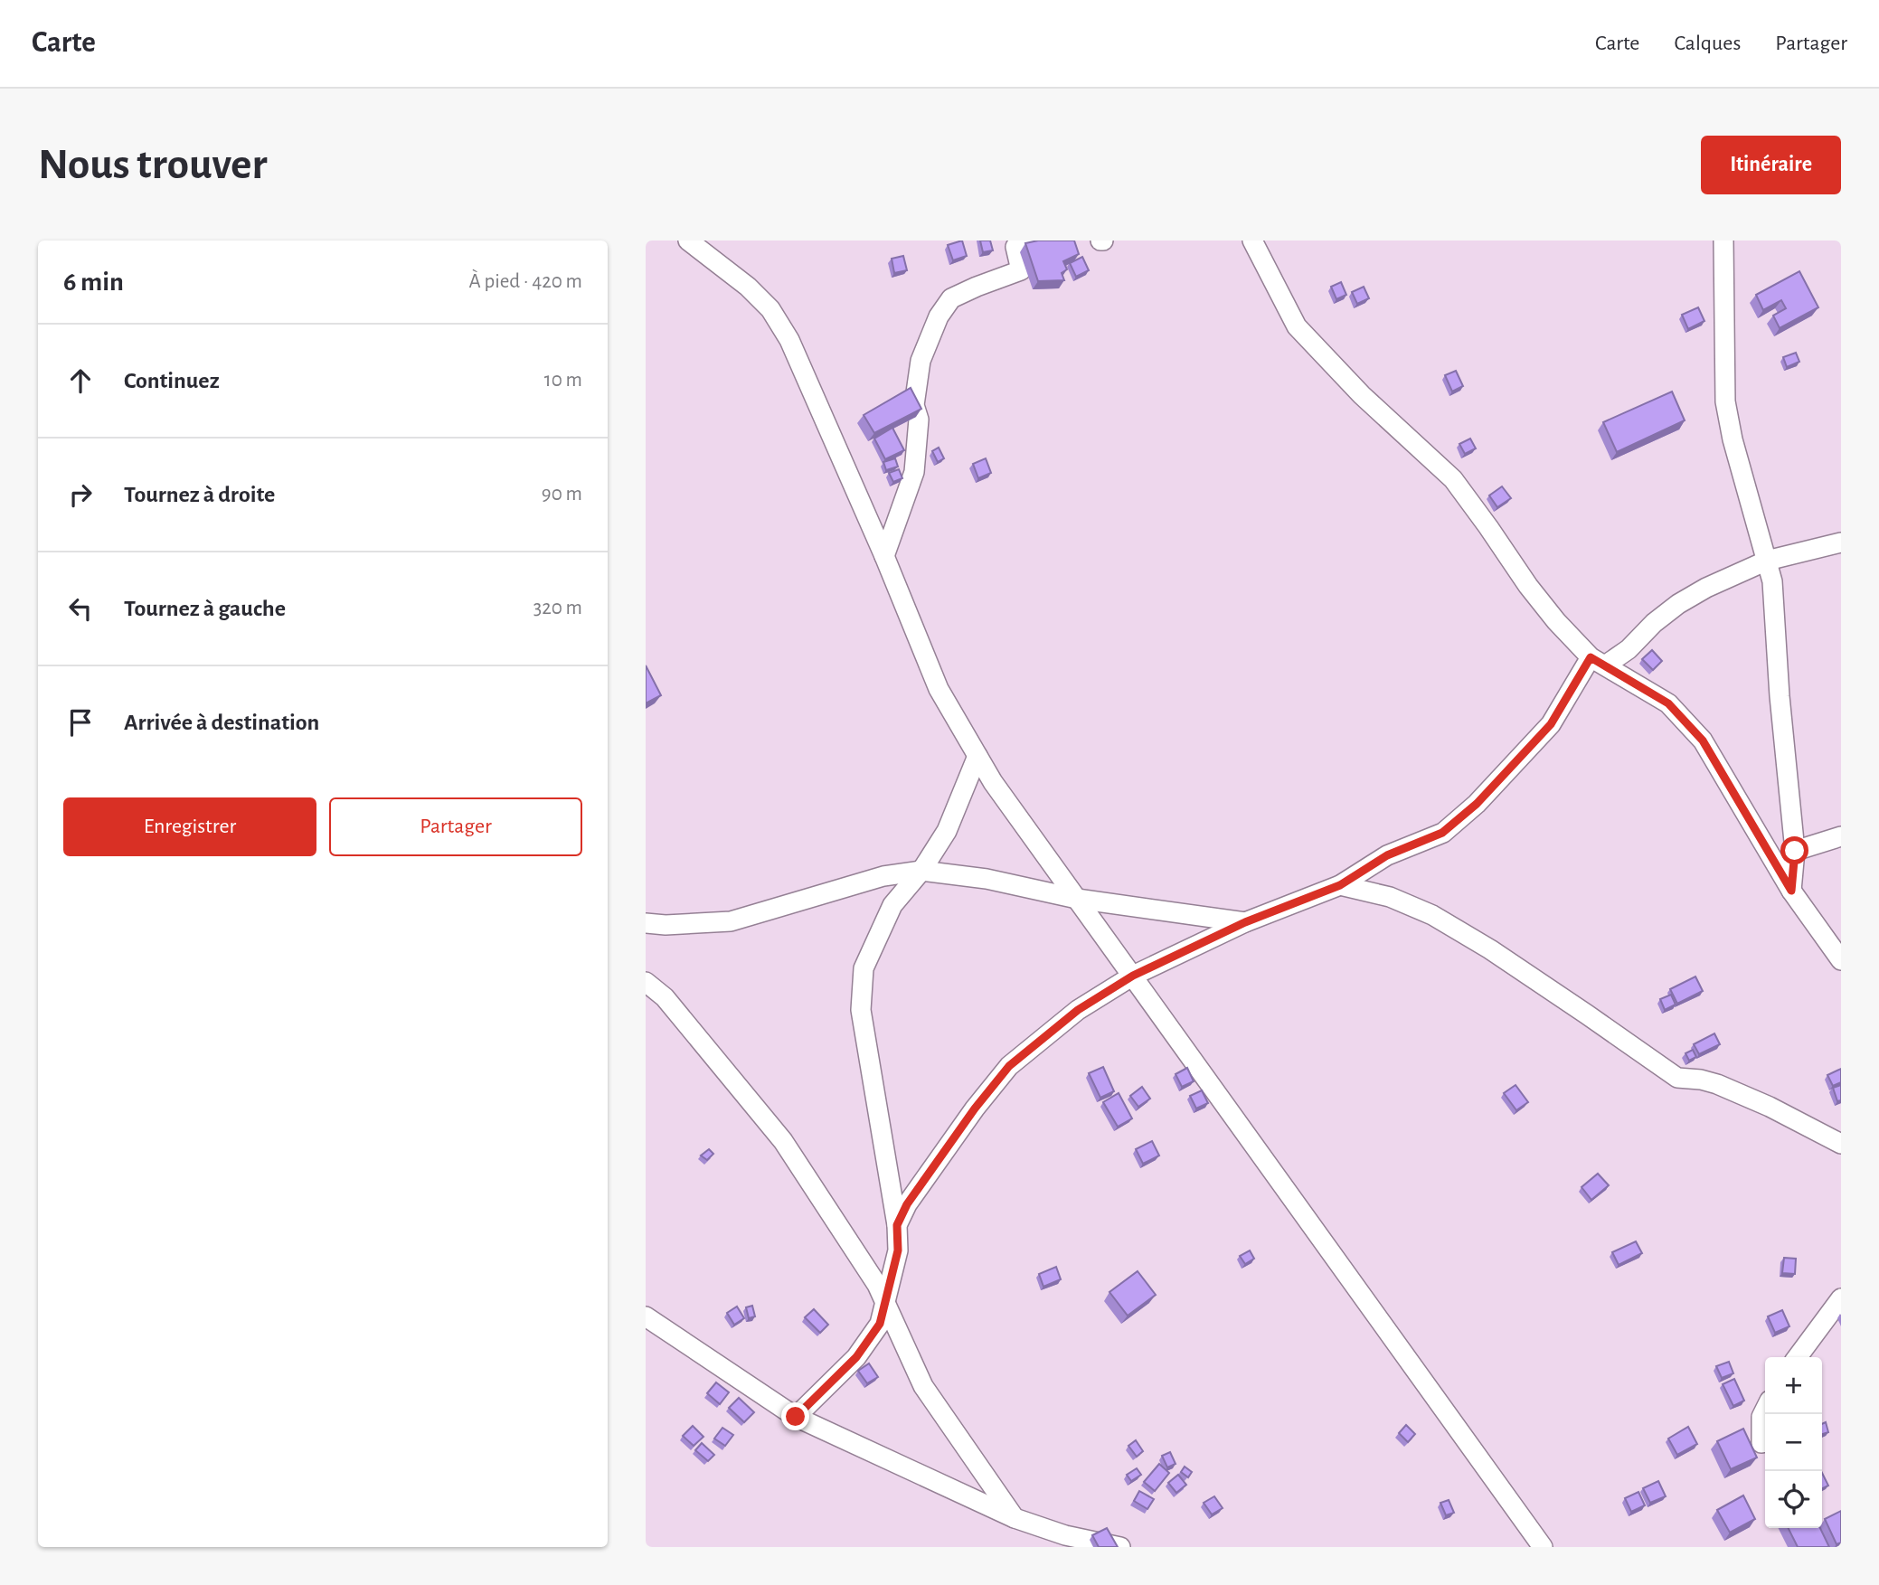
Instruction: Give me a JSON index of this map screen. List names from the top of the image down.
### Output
{
  "page": {
    "header": "Carte",
    "nav": ["Carte", "Calques", "Partager"],
    "buttons": [
      "Itinéraire",
      ["Enregistrer", "Partager"]
    ],
    "title": "Nous trouver",
    "heading": ["6 min", "À pied · 420 m"],
    "list": [
      ["Continuez", "10 m"],
      ["Tournez à droite", "90 m"],
      ["Tournez à gauche", "320 m"],
      "Arrivée à destination"
    ],
    "map_buttons": ["+", "−"]
  }
}
